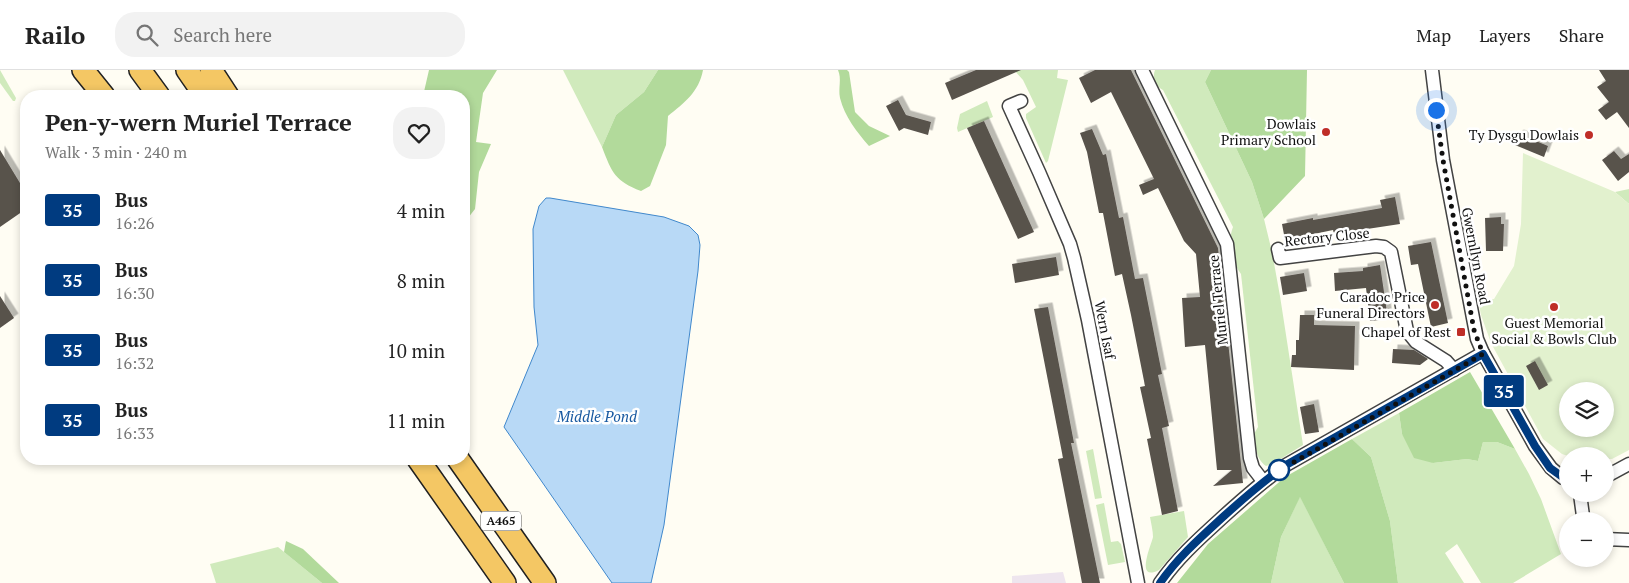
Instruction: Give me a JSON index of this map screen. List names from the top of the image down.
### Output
{
  "streets": {
    "highway": ["A465"],
    "street": [
      "Rectory Close",
      "Gwernllyn Road",
      "Muriel Terrace",
      "Wern Isaf"
    ]
  },
  "water": ["Middle Pond"],
  "places": {
    "other": [
      "Dowlais Primary School",
      "Ty Dysgu Dowlais",
      "Caradoc Price Funeral Directors",
      "Guest Memorial Social & Bowls Club"
    ],
    "transit": ["Chapel of Rest"]
  },
  "lines": ["bus line 35"],
  "page": {
    "header": "Railo",
    "search": "Search here",
    "nav": ["Map", "Layers", "Share"],
    "on_map": "35",
    "heading": ["Pen-y-wern Muriel Terrace", "Walk · 3 min · 240 m"],
    "list": [
      {
        "mark": "35",
        "name": "Bus",
        "note": "16:26",
        "value": "4 min"
      },
      {
        "mark": "35",
        "name": "Bus",
        "note": "16:30",
        "value": "8 min"
      },
      {
        "mark": "35",
        "name": "Bus",
        "note": "16:32",
        "value": "10 min"
      },
      {
        "mark": "35",
        "name": "Bus",
        "note": "16:33",
        "value": "11 min"
      }
    ],
    "map_buttons": ["+", "−"]
  }
}
